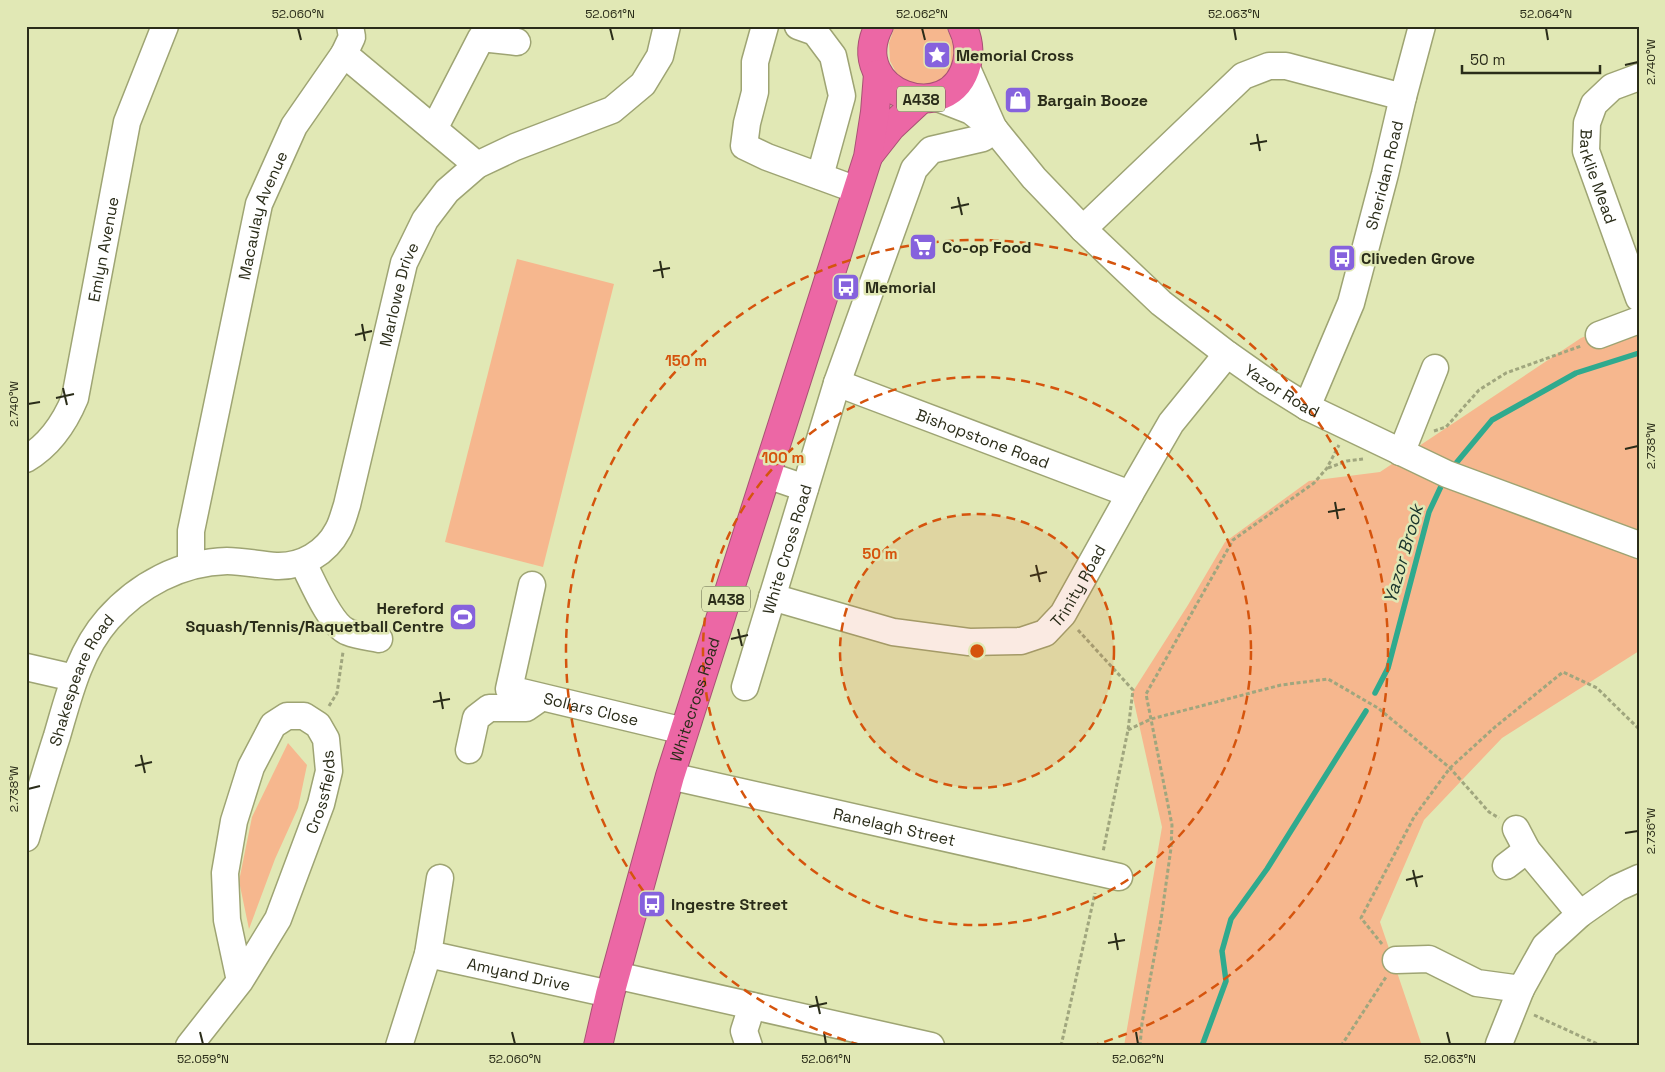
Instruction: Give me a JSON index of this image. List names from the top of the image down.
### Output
{
  "streets": {
    "highway": ["A438", "Whitecross Road"],
    "street": [
      "Sheridan Road",
      "Barklie Mead",
      "Macaulay Avenue",
      "Emlyn Avenue",
      "Marlowe Drive",
      "Yazor Road",
      "Bishopstone Road",
      "White Cross Road",
      "Trinity Road",
      "Shakespeare Road",
      "Sollars Close",
      "Crossfields",
      "Ranelagh Street",
      "Amyand Drive"
    ]
  },
  "crossings": [
    ["A438", "Yazor Road"],
    ["A438", "Whitecross Road"],
    ["Sheridan Road", "Yazor Road"],
    ["Macaulay Avenue", "Marlowe Drive"],
    ["Macaulay Avenue", "Shakespeare Road"],
    ["Marlowe Drive", "Shakespeare Road"],
    ["Yazor Road", "White Cross Road"],
    ["Yazor Road", "Trinity Road"],
    ["Yazor Road", "Whitecross Road"],
    ["Bishopstone Road", "White Cross Road"],
    ["Bishopstone Road", "Trinity Road"],
    ["White Cross Road", "Trinity Road"],
    ["Whitecross Road", "Sollars Close"],
    ["Whitecross Road", "Ranelagh Street"],
    ["Whitecross Road", "Amyand Drive"]
  ],
  "water": ["Yazor Brook"],
  "places": {
    "place": ["Memorial Cross"],
    "shop": ["Bargain Booze"],
    "supermarket": ["Co-op Food"],
    "bus stop": ["Cliveden Grove", "Memorial", "Ingestre Street"],
    "sports": ["Hereford Squash/Tennis/Raquetball Centre"]
  },
  "scale_bar": "50 m",
  "coordinates": [
    "52.060°N",
    "52.061°N",
    "52.062°N",
    "52.063°N",
    "52.064°N",
    "2.740°W",
    "2.738°W",
    "2.736°W",
    "52.059°N"
  ],
  "rings": ["150 m", "100 m", "50 m"]
}
